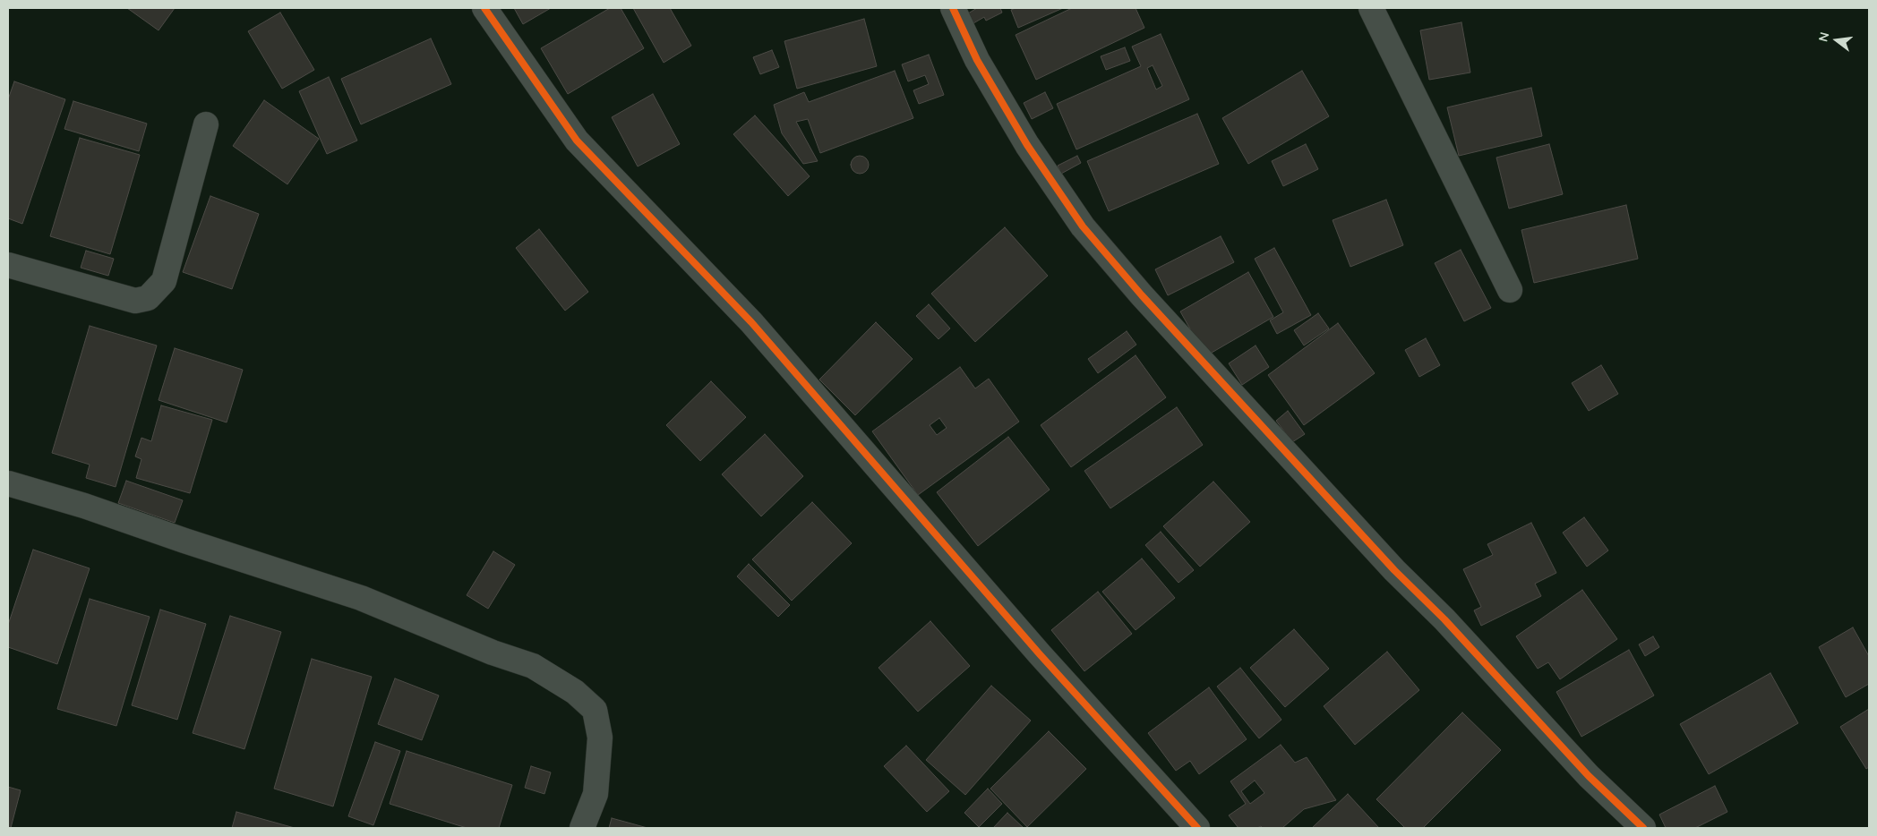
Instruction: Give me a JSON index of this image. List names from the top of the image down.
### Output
{
  "north": "left"
}
